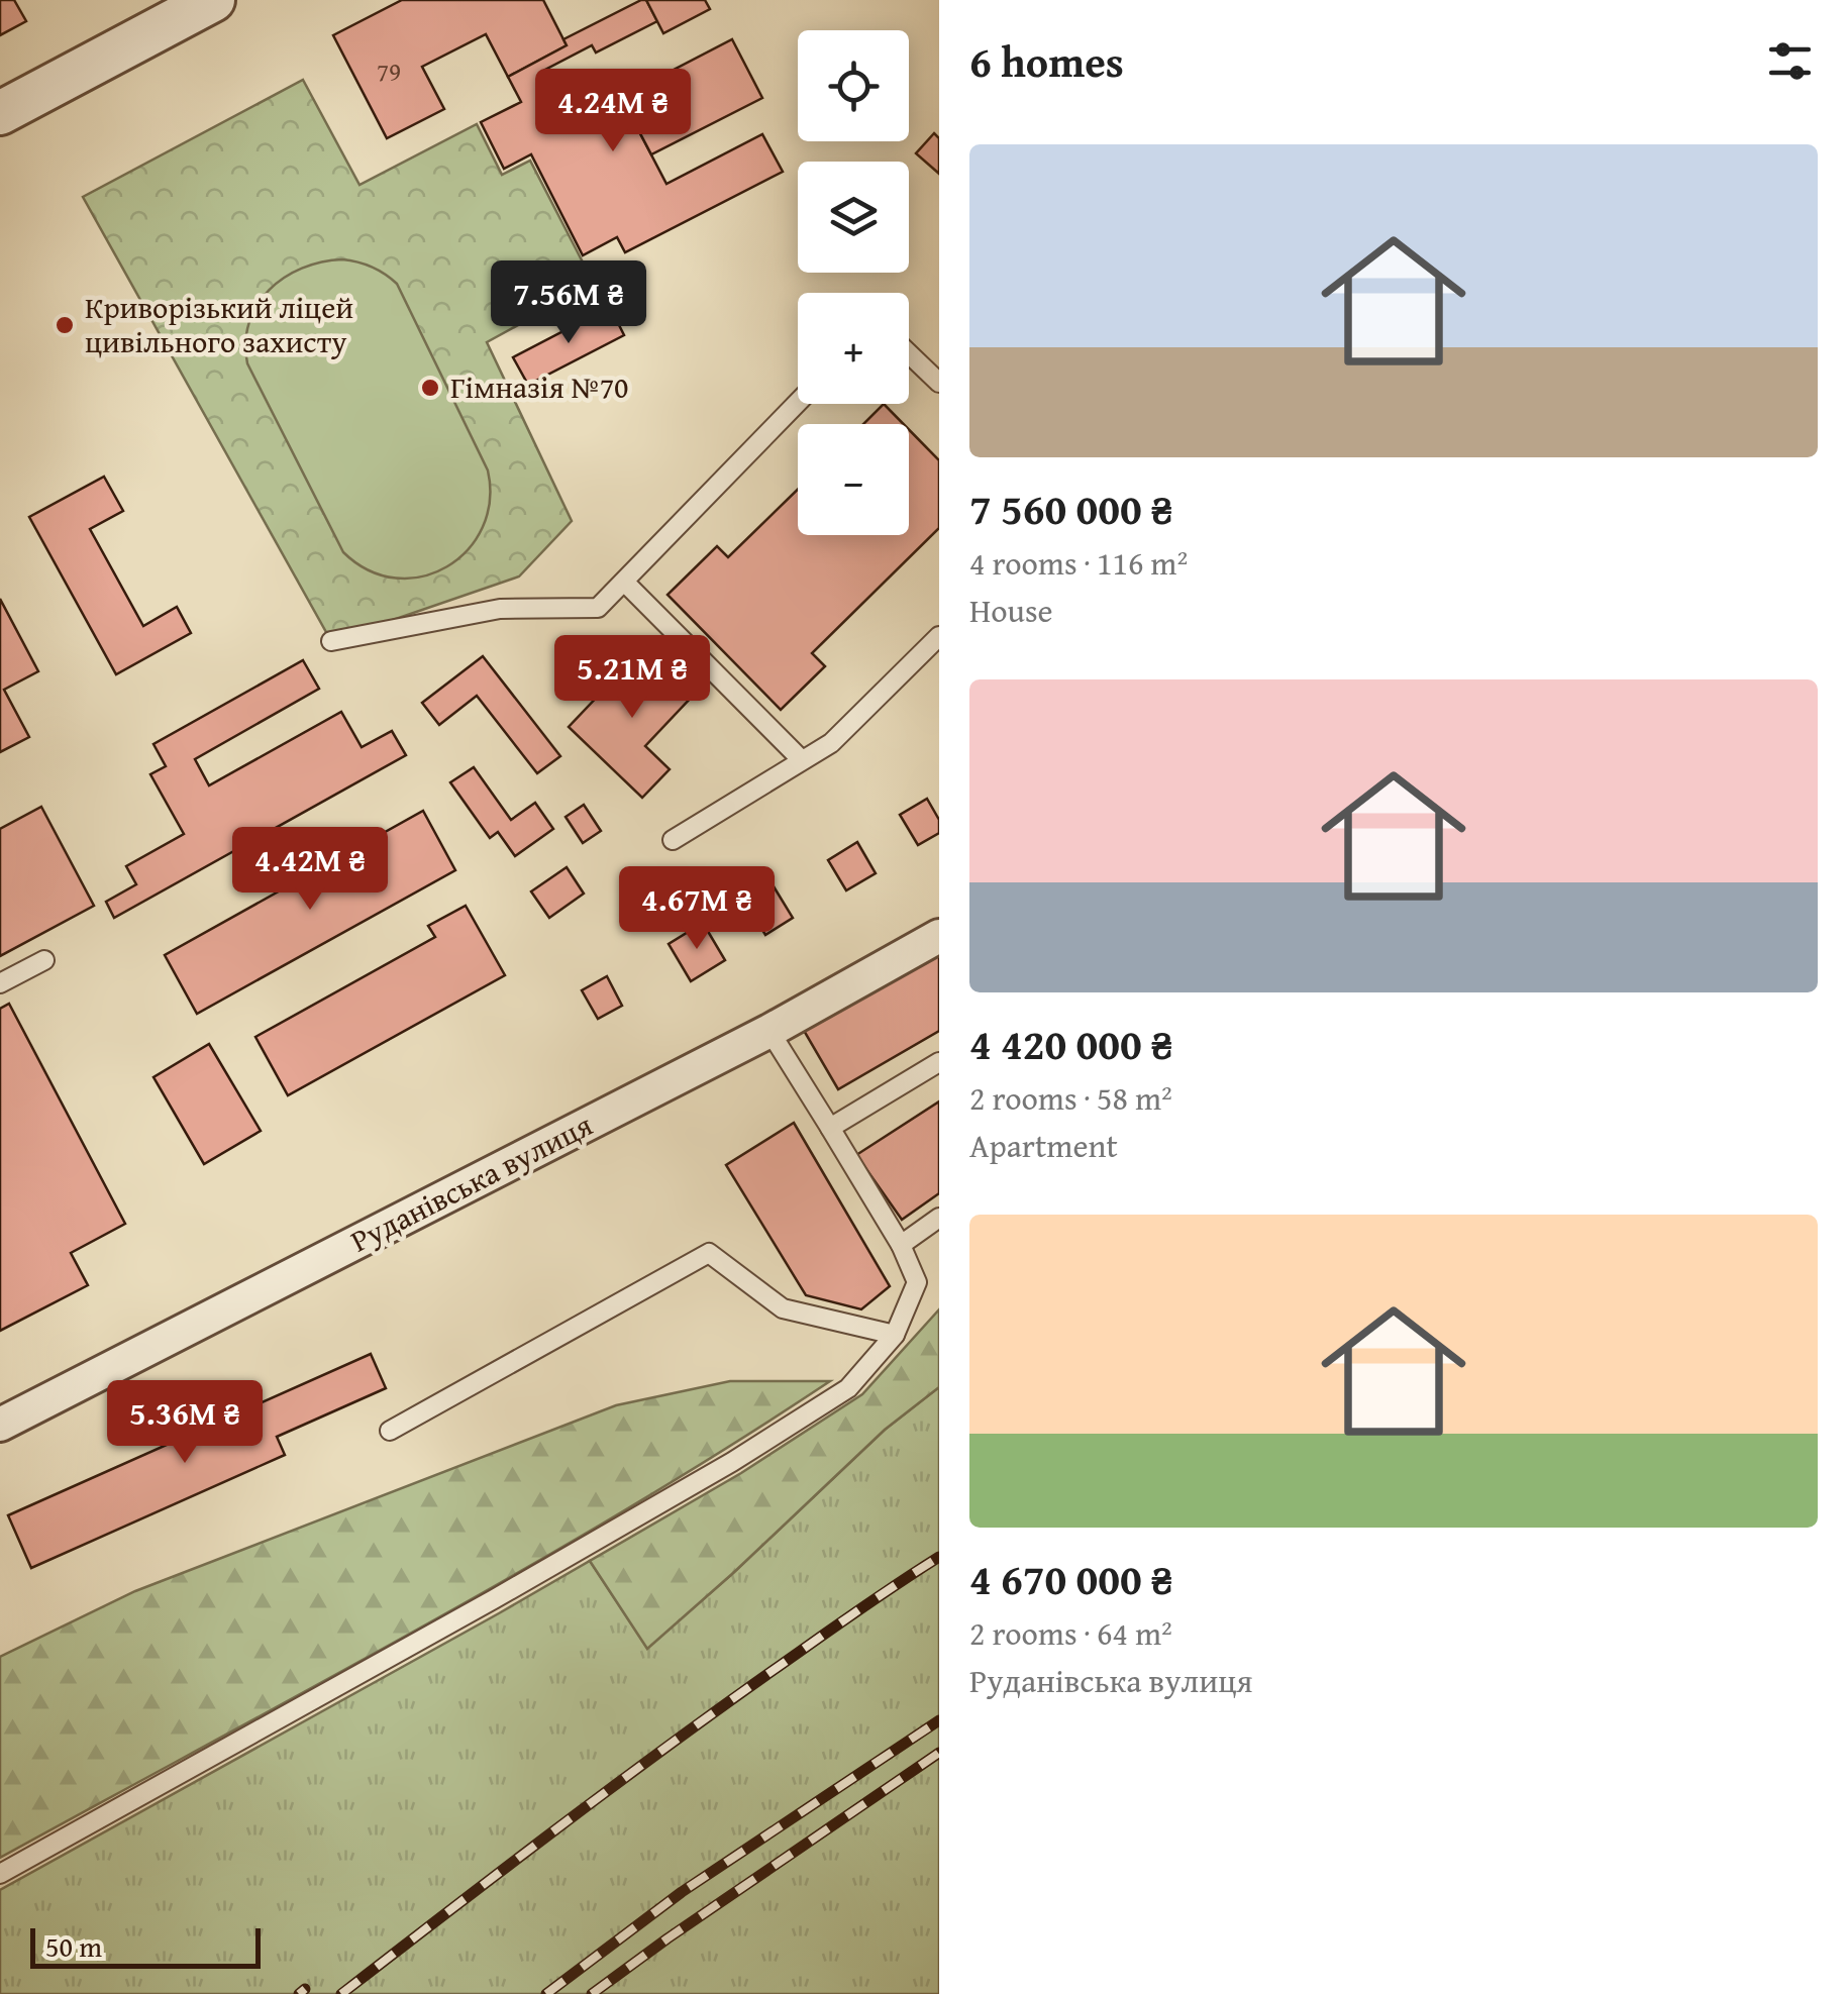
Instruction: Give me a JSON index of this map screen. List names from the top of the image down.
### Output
{
  "streets": {
    "street": ["Руданівська вулиця"]
  },
  "places": ["Криворізький ліцей цивільного захисту", "Гімназія №70"],
  "house_numbers": ["79"],
  "scale_bar": "50 m",
  "page": {
    "heading": "6 homes",
    "map_buttons": ["+", "−"],
    "price": [
      "4.24M ₴",
      "7.56M ₴",
      "5.21M ₴",
      "4.42M ₴",
      "4.67M ₴",
      "5.36M ₴"
    ],
    "list": [
      {
        "name": "7 560 000 ₴",
        "note": "4 rooms · 116 m² · House"
      },
      {
        "name": "4 420 000 ₴",
        "note": "2 rooms · 58 m² · Apartment"
      },
      {
        "name": "4 670 000 ₴",
        "note": "2 rooms · 64 m² · Руданівська вулиця"
      }
    ],
    "scale": "50 m"
  }
}
